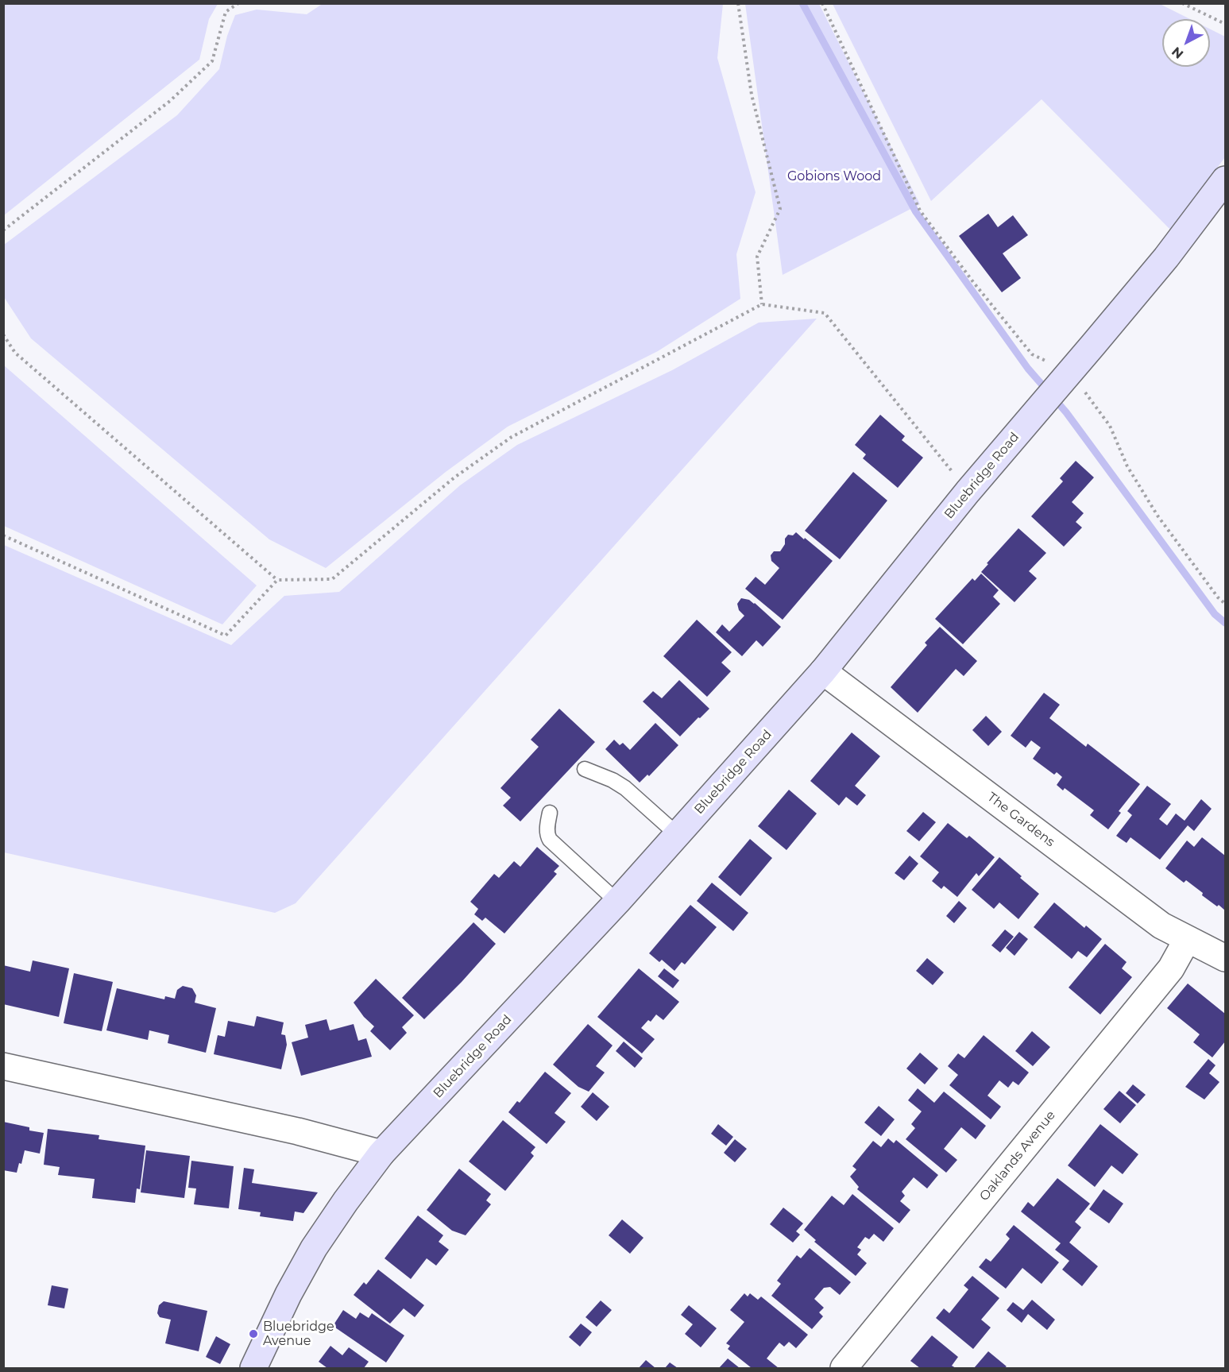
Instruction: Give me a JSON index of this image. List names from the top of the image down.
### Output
{
  "streets": {
    "street": ["Bluebridge Road", "The Gardens", "Oaklands Avenue"]
  },
  "crossings": [
    ["Bluebridge Road", "The Gardens"],
    ["The Gardens", "Oaklands Avenue"]
  ],
  "parks": ["Gobions Wood"],
  "places": ["Bluebridge Avenue"],
  "north": "bottom left"
}
